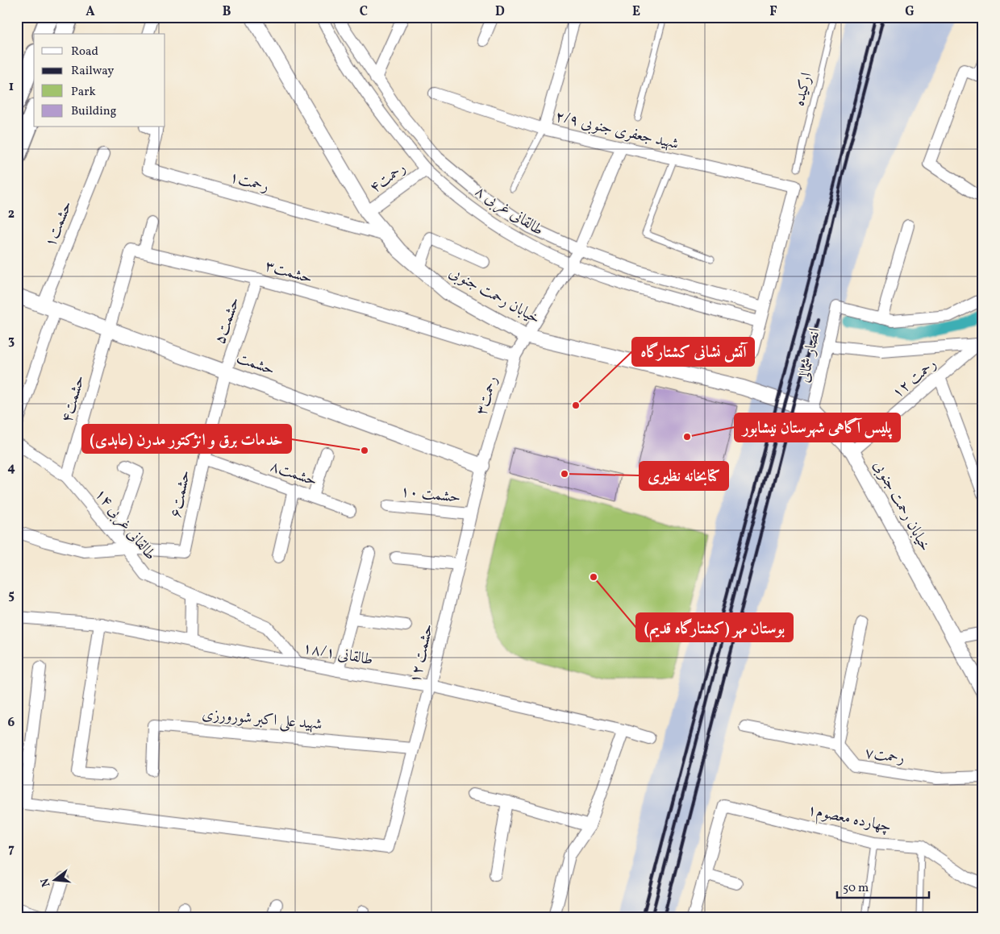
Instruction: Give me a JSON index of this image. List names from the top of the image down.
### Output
{
  "streets": {
    "street": [
      "شهید جعفری جنوبی ۲/۹",
      "رحمت۴",
      "رحمت۱",
      "طالقانی غربی ۸",
      "حشمت۱",
      "حشمت۳",
      "خیابان رحمت جنوبی",
      "حشمت۵",
      "انصار شمالی",
      "حشمت",
      "رحمت ۱۲",
      "رحمت۳",
      "حشمت۴",
      "حشمت۸",
      "حشمت۶",
      "حشمت ۱۰",
      "طالقانی غربی ۱۴",
      "حشمت ۱۲",
      "طالقانی ۱۸/۱",
      "شهید علی اکبر شورورزی",
      "رحمت۷",
      "چهارده معصوم۱"
    ],
    "lane": ["ارکیده"]
  },
  "crossings": [
    ["شهید جعفری جنوبی ۲/۹", "طالقانی غربی ۸"],
    ["شهید جعفری جنوبی ۲/۹", "رحمت۳"],
    ["رحمت۴", "طالقانی غربی ۸"],
    ["رحمت۴", "خیابان رحمت جنوبی"],
    ["رحمت۱", "خیابان رحمت جنوبی"],
    ["طالقانی غربی ۸", "رحمت۳"],
    ["حشمت۱", "حشمت"],
    ["حشمت۳", "حشمت۵"],
    ["حشمت۳", "رحمت۳"],
    ["خیابان رحمت جنوبی", "انصار شمالی"],
    ["خیابان رحمت جنوبی", "رحمت ۱۲"],
    ["خیابان رحمت جنوبی", "رحمت۳"],
    ["حشمت۵", "حشمت"],
    ["حشمت۵", "حشمت۶"],
    ["حشمت", "رحمت۳"],
    ["حشمت", "حشمت۴"],
    ["حشمت", "حشمت۶"],
    ["حشمت", "حشمت ۱۲"],
    ["رحمت۳", "حشمت ۱۲"],
    ["حشمت۴", "طالقانی غربی ۱۴"],
    ["حشمت۸", "حشمت۶"],
    ["حشمت۶", "طالقانی غربی ۱۴"],
    ["حشمت ۱۰", "حشمت ۱۲"],
    ["طالقانی غربی ۱۴", "طالقانی ۱۸/۱"],
    ["حشمت ۱۲", "طالقانی ۱۸/۱"],
    ["حشمت ۱۲", "شهید علی اکبر شورورزی"]
  ],
  "places": [
    "آتش نشانی کشتارگاه",
    "پلیس آگاهی شهرستان نیشابور",
    "خدمات برق و انژکتور مدرن (عابدی)",
    "کتابخانه نظیری",
    "(بوستان مهر (کشتارگاه قدیم"
  ],
  "legend": [
    "Road",
    "Railway",
    "Park",
    "Building"
  ],
  "scale_bar": "50 m",
  "north": "left",
  "grid": {
    "columns": [
      "A",
      "B",
      "C",
      "D",
      "E",
      "F",
      "G"
    ],
    "rows": [
      "1",
      "2",
      "3",
      "4",
      "5",
      "6",
      "7"
    ]
  }
}
